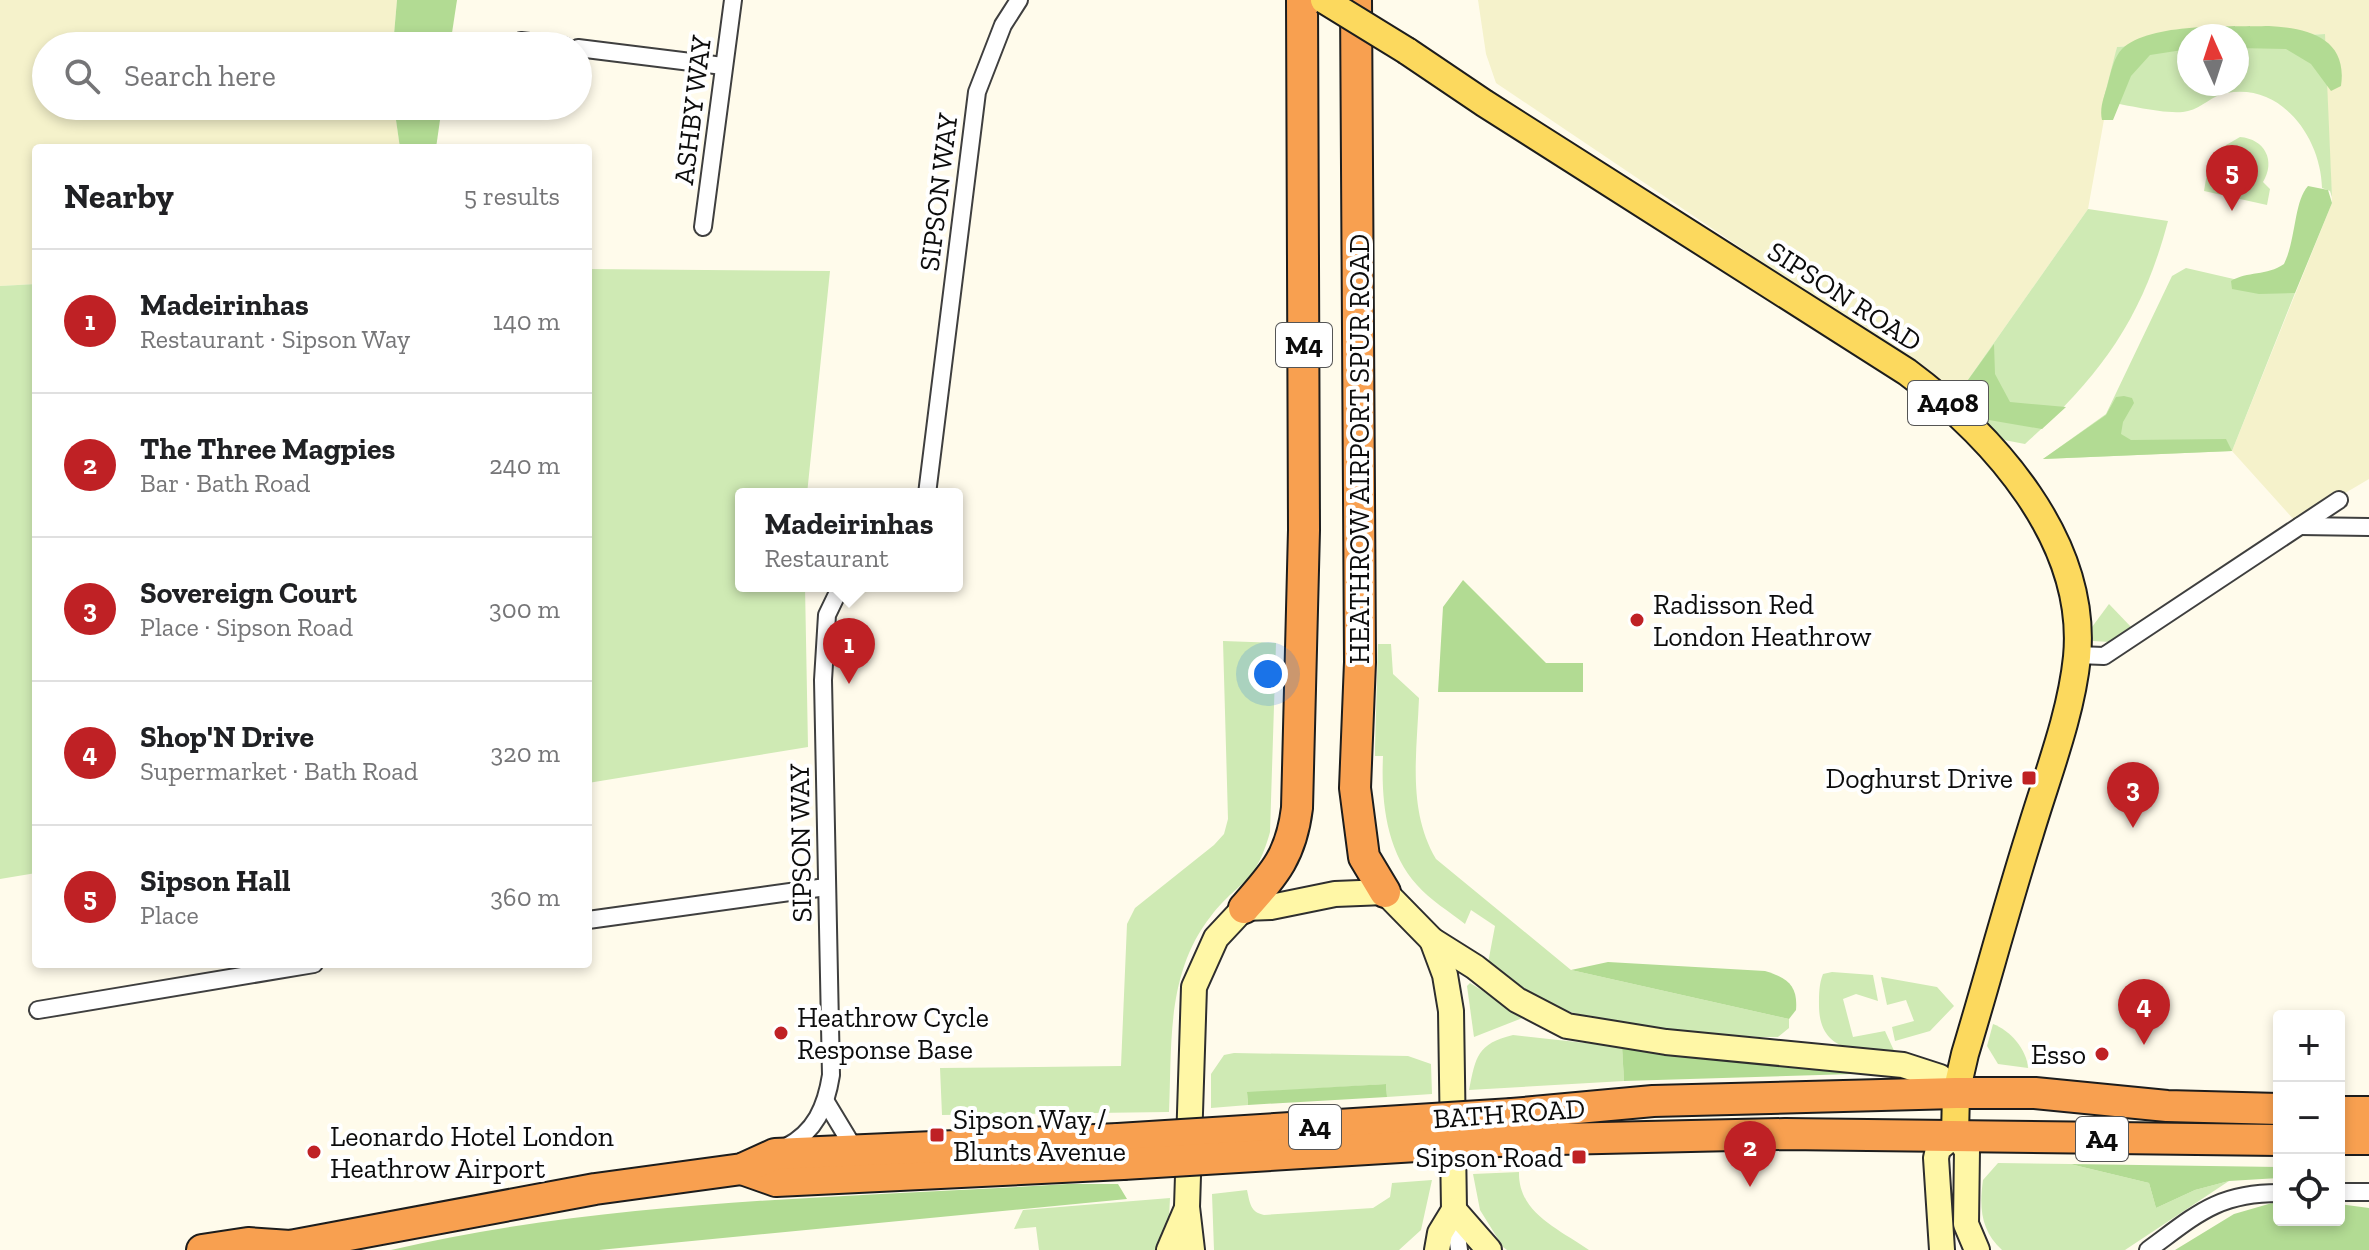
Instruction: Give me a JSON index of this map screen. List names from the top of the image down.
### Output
{
  "streets": {
    "highway": [
      "M4",
      "HEATHROW AIRPORT SPUR ROAD",
      "BATH ROAD",
      "A4"
    ],
    "main road": ["SIPSON ROAD", "A408"],
    "street": ["ASHBY WAY", "SIPSON WAY"]
  },
  "crossings": [
    ["SIPSON WAY", "BATH ROAD"],
    ["SIPSON ROAD", "BATH ROAD"]
  ],
  "places": {
    "other": [
      "Radisson Red London Heathrow",
      "Heathrow Cycle Response Base",
      "Esso",
      "Leonardo Hotel London Heathrow Airport"
    ],
    "transit": ["Doghurst Drive", "Sipson Way / Blunts Avenue", "Sipson Road"]
  },
  "north": "top",
  "page": {
    "search": "Search here",
    "heading": ["Nearby", "5 results"],
    "pins": [
      "5",
      "1",
      "3",
      "4",
      "2"
    ],
    "list": [
      {
        "mark": "1",
        "name": "Madeirinhas",
        "note": "Restaurant · Sipson Way",
        "value": "140 m"
      },
      {
        "mark": "2",
        "name": "The Three Magpies",
        "note": "Bar · Bath Road",
        "value": "240 m"
      },
      {
        "mark": "3",
        "name": "Sovereign Court",
        "note": "Place · Sipson Road",
        "value": "300 m"
      },
      {
        "mark": "4",
        "name": "Shop'N Drive",
        "note": "Supermarket · Bath Road",
        "value": "320 m"
      },
      {
        "mark": "5",
        "name": "Sipson Hall",
        "note": "Place",
        "value": "360 m"
      }
    ],
    "popup": ["Madeirinhas", "Restaurant"],
    "map_buttons": ["+", "−"]
  }
}
